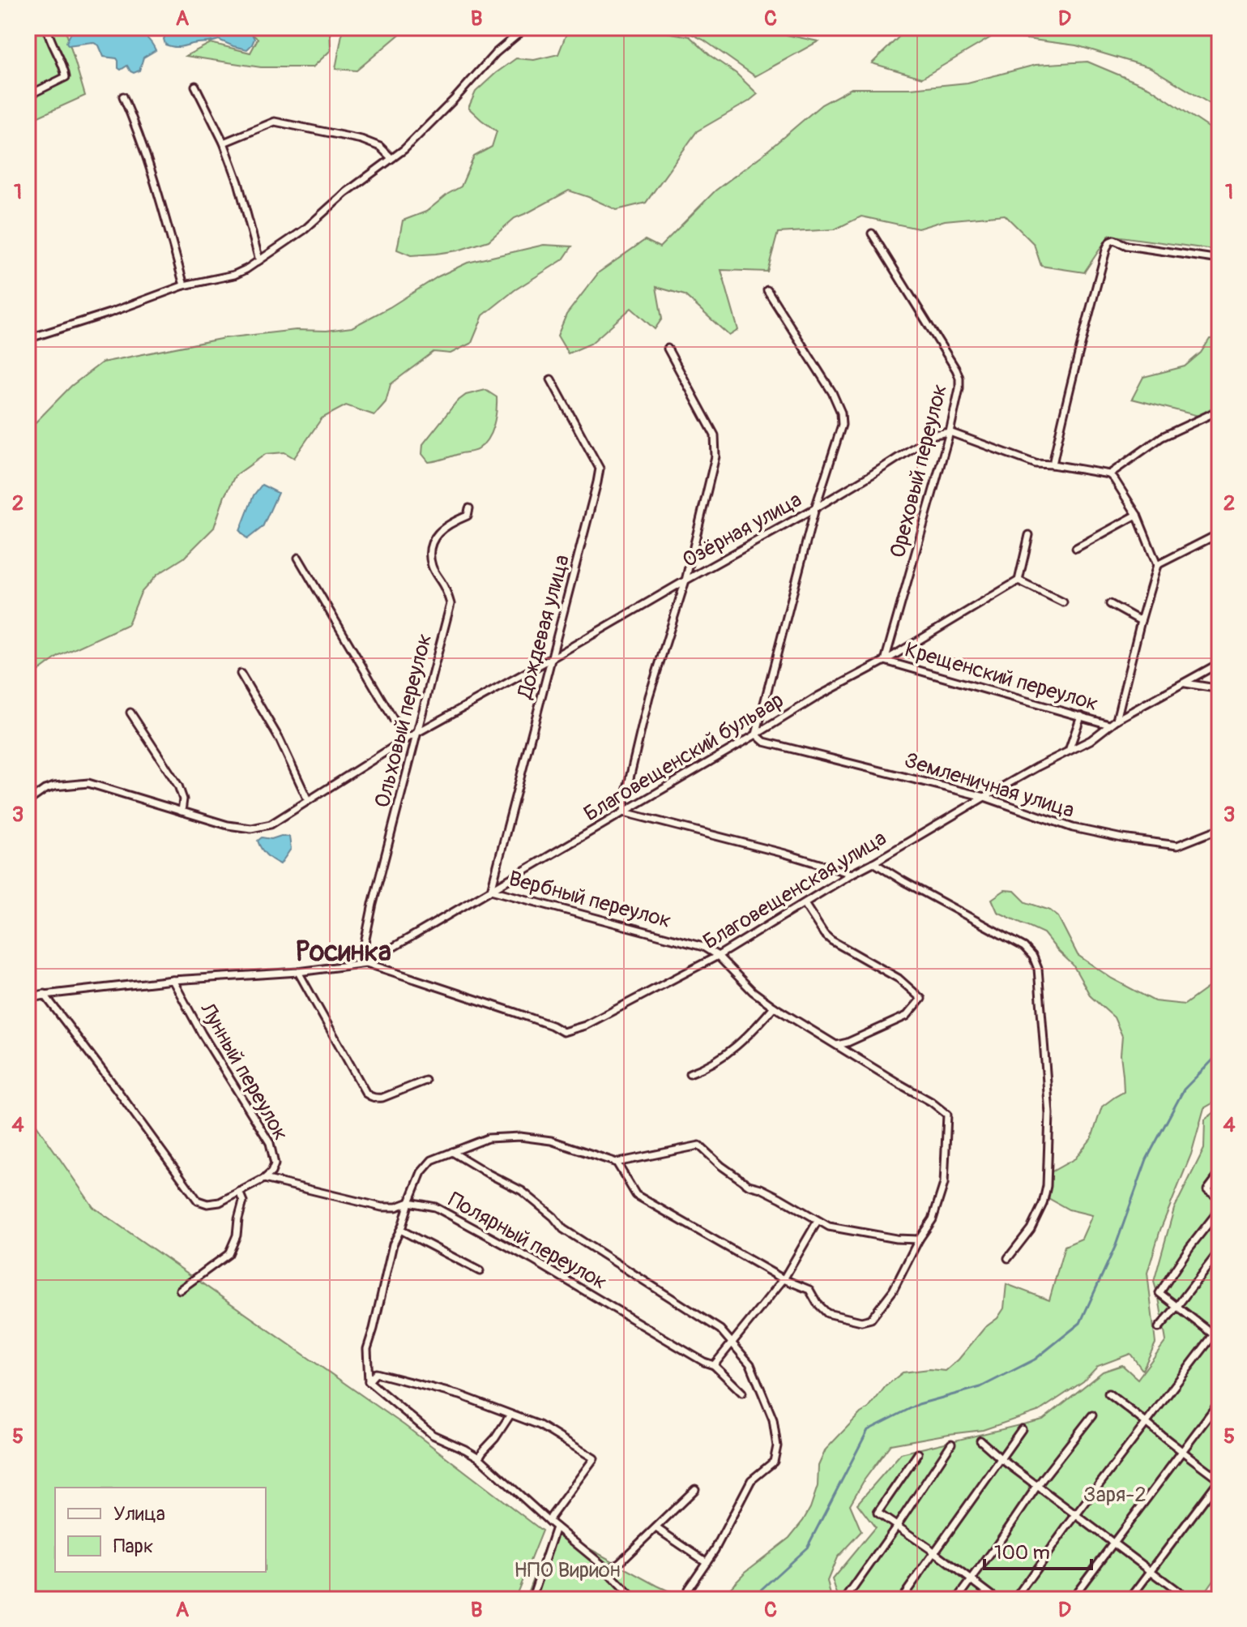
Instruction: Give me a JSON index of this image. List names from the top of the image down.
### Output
{
  "streets": {
    "street": [
      "Ореховый переулок",
      "Озёрная улица",
      "Дождевая улица",
      "Крещенский переулок",
      "Ольховый переулок",
      "Благовещенский бульвар",
      "Земленичная улица",
      "Благовещенская улица",
      "Вербный переулок",
      "Лунный переулок",
      "Полярный переулок"
    ]
  },
  "crossings": [
    ["Ореховый переулок", "Озёрная улица"],
    ["Ореховый переулок", "Крещенский переулок"],
    ["Ореховый переулок", "Благовещенский бульвар"],
    ["Озёрная улица", "Дождевая улица"],
    ["Озёрная улица", "Ольховый переулок"],
    ["Дождевая улица", "Благовещенский бульвар"],
    ["Дождевая улица", "Вербный переулок"],
    ["Крещенский переулок", "Благовещенский бульвар"],
    ["Крещенский переулок", "Благовещенская улица"],
    ["Ольховый переулок", "Благовещенский бульвар"],
    ["Ольховый переулок", "Благовещенская улица"],
    ["Благовещенский бульвар", "Земленичная улица"],
    ["Благовещенский бульвар", "Благовещенская улица"],
    ["Благовещенский бульвар", "Вербный переулок"],
    ["Земленичная улица", "Благовещенская улица"],
    ["Благовещенская улица", "Вербный переулок"],
    ["Лунный переулок", "Полярный переулок"]
  ],
  "districts": ["Росинка"],
  "parks": ["Заря-2", "НПО Вирион"],
  "legend": ["Улица", "Парк"],
  "scale_bar": "100 m",
  "grid": {
    "columns": [
      "A",
      "B",
      "C",
      "D"
    ],
    "rows": [
      "1",
      "2",
      "3",
      "4",
      "5"
    ]
  }
}
